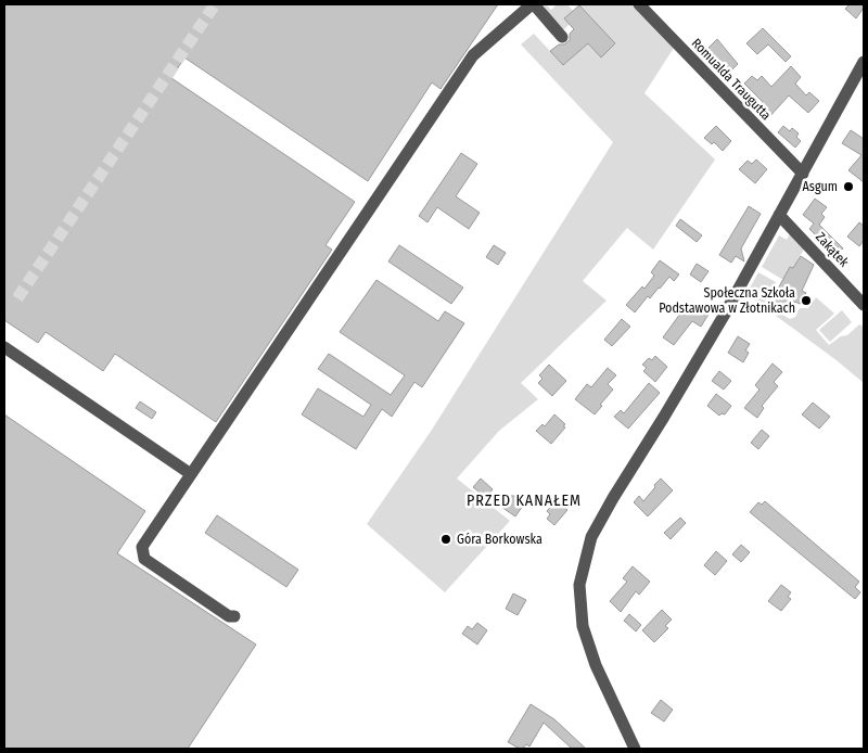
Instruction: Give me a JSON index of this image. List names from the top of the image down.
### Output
{
  "streets": {
    "street": ["Romualda Traugutta", "Zakątek"]
  },
  "districts": ["PRZED KANAŁEM"],
  "places": ["Asgum", "Społeczna Szkoła Podstawowa w Złotnikach", "Góra Borkowska"]
}
